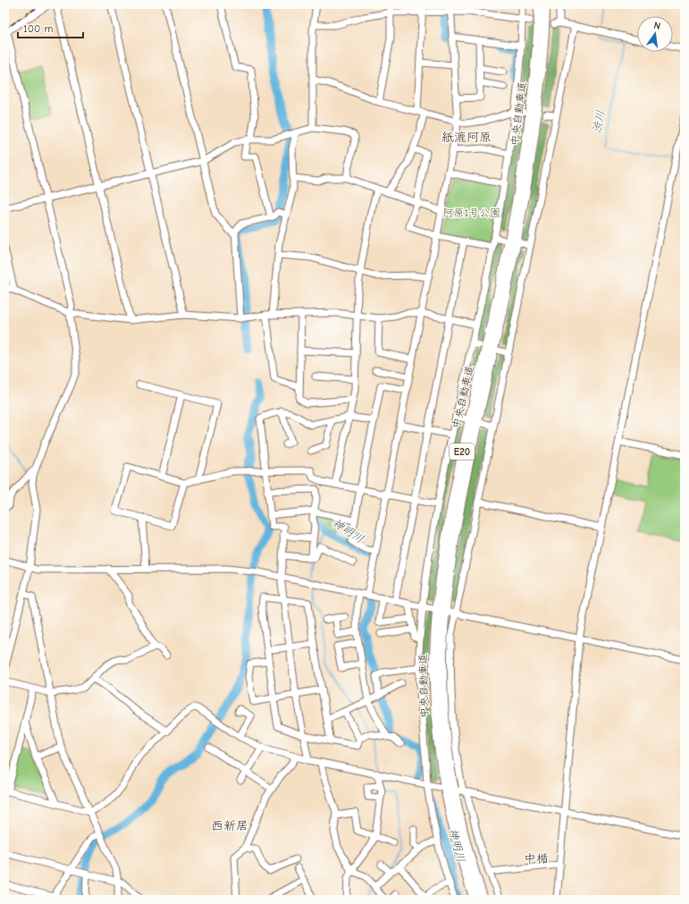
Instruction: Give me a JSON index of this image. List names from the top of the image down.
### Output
{
  "streets": {
    "highway": ["中央自動車道", "E20"]
  },
  "districts": ["紙漉阿原", "西新居", "中楯"],
  "water": ["渋川", "神明川"],
  "parks": ["阿原1号公園"],
  "scale_bar": "100 m",
  "north": "top"
}
